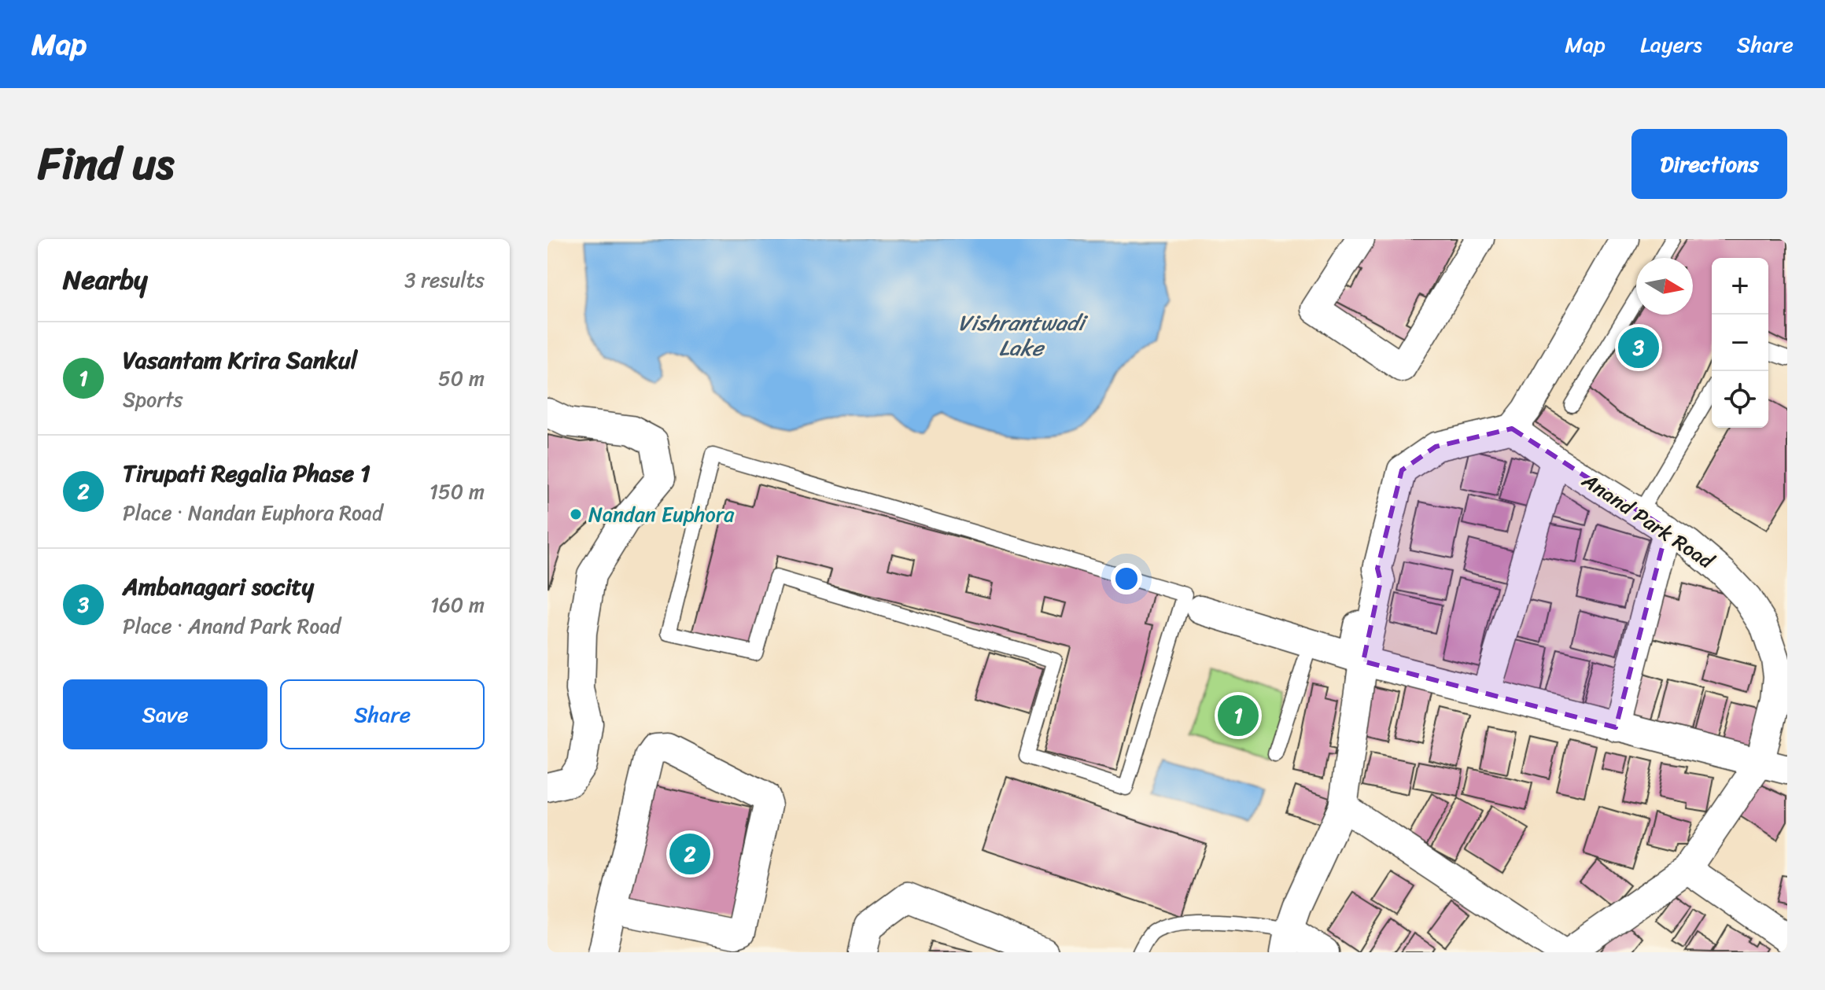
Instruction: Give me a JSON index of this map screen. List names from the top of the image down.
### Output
{
  "streets": {
    "street": ["Anand Park Road"]
  },
  "water": ["Vishrantwadi Lake"],
  "places": ["Nandan Euphora"],
  "north": "right",
  "page": {
    "header": "Map",
    "nav": ["Map", "Layers", "Share"],
    "title": "Find us",
    "buttons": [
      "Directions",
      ["Save", "Share"]
    ],
    "heading": ["Nearby", "3 results"],
    "map_buttons": ["+", "−"],
    "list": [
      {
        "mark": "1",
        "name": "Vasantam Krira Sankul",
        "note": "Sports",
        "value": "50 m"
      },
      {
        "mark": "2",
        "name": "Tirupati Regalia Phase 1",
        "note": "Place · Nandan Euphora Road",
        "value": "150 m"
      },
      {
        "mark": "3",
        "name": "Ambanagari socity",
        "note": "Place · Anand Park Road",
        "value": "160 m"
      }
    ],
    "pins": ["3", "1", "2"]
  }
}
